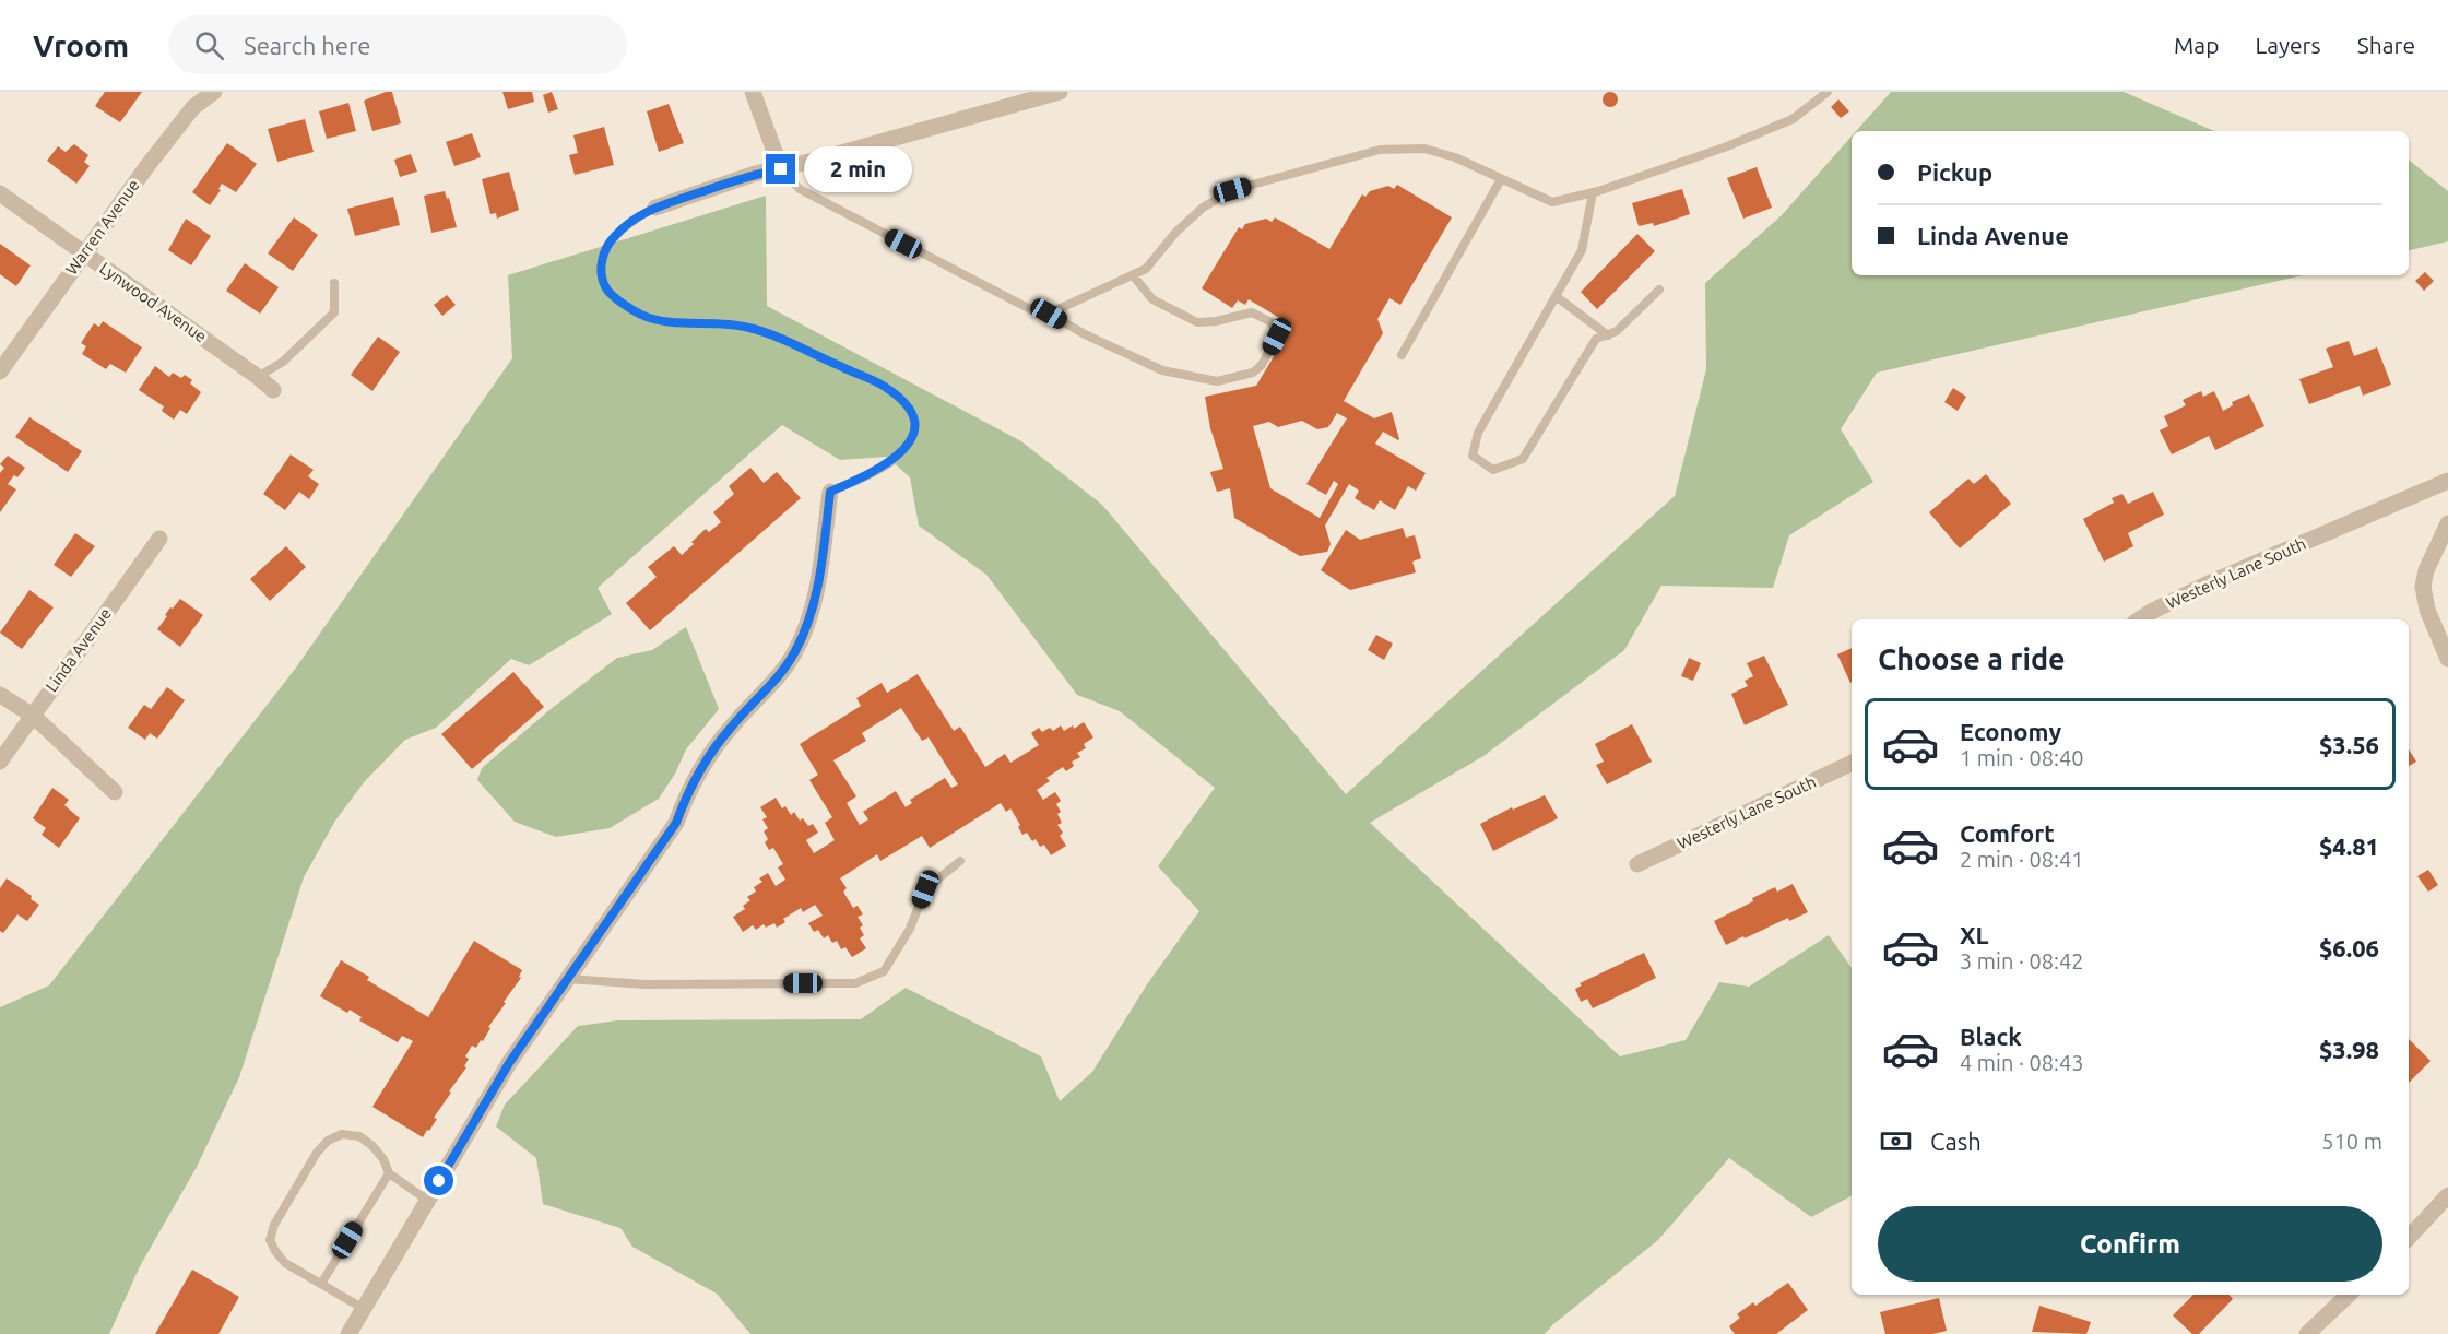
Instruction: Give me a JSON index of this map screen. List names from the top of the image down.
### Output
{
  "streets": {
    "street": [
      "Warren Avenue",
      "Lynwood Avenue",
      "Westerly Lane South",
      "Linda Avenue"
    ]
  },
  "crossings": [
    ["Warren Avenue", "Lynwood Avenue"]
  ],
  "page": {
    "header": "Vroom",
    "search": "Search here",
    "nav": ["Map", "Layers", "Share"],
    "banner": ["Pickup", "Linda Avenue"],
    "bubble": "2 min",
    "heading": "Choose a ride",
    "list": [
      {
        "name": "Economy",
        "note": "1 min · 08:40",
        "value": "$3.56"
      },
      {
        "name": "Comfort",
        "note": "2 min · 08:41",
        "value": "$4.81"
      },
      {
        "name": "XL",
        "note": "3 min · 08:42",
        "value": "$6.06"
      },
      {
        "name": "Black",
        "note": "4 min · 08:43",
        "value": "$3.98"
      }
    ],
    "pay": ["Cash", "510 m"],
    "buttons": "Confirm"
  }
}
